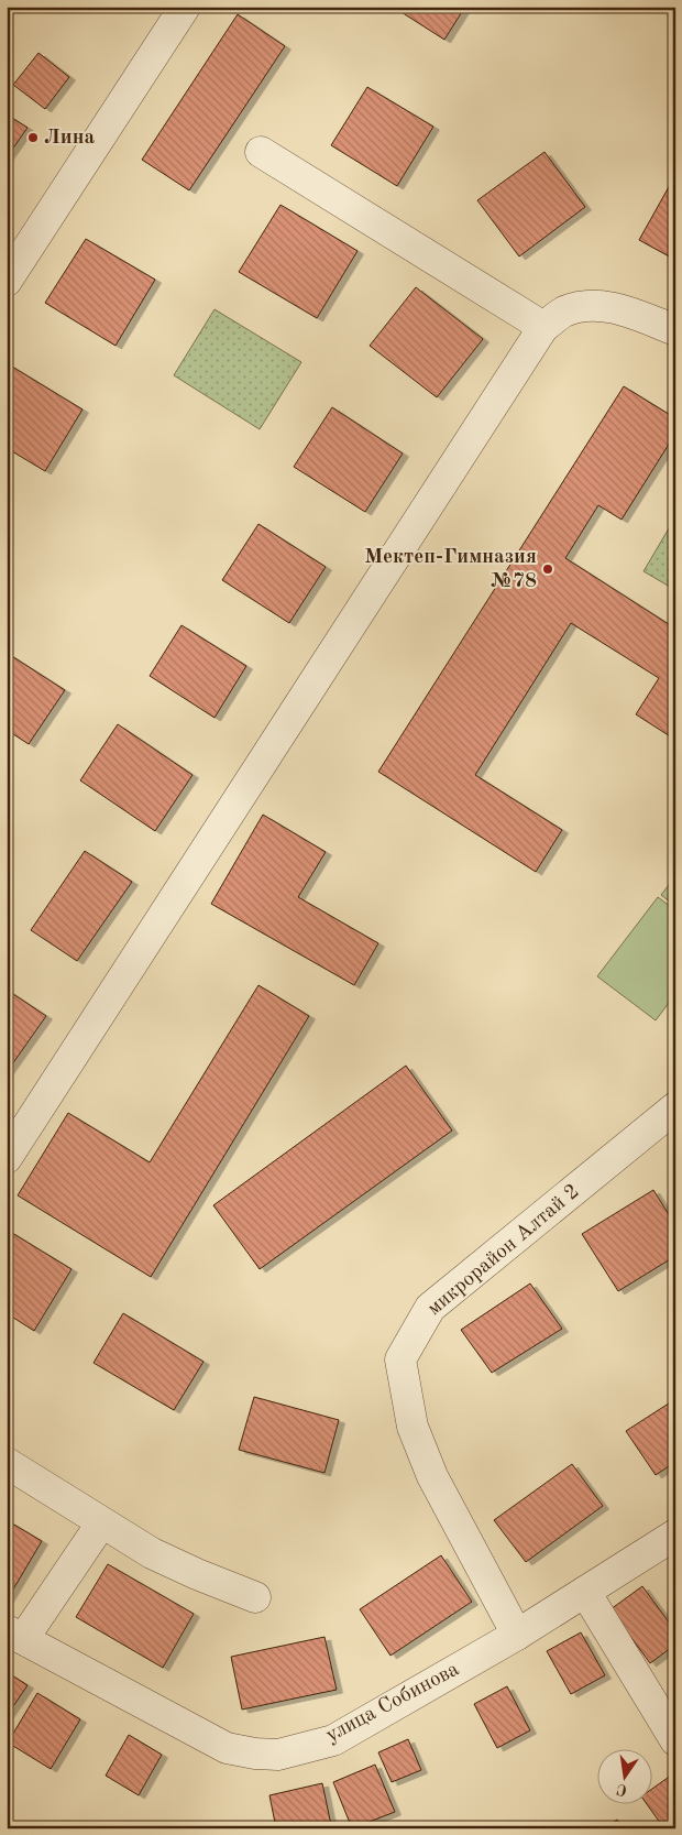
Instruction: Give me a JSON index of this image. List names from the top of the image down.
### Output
{
  "streets": {
    "street": ["микрорайон Алтай 2", "улица Собинова"]
  },
  "crossings": [
    ["микрорайон Алтай 2", "улица Собинова"]
  ],
  "places": ["Лина", "Мектеп-Гимназия №78"],
  "north": "bottom"
}
